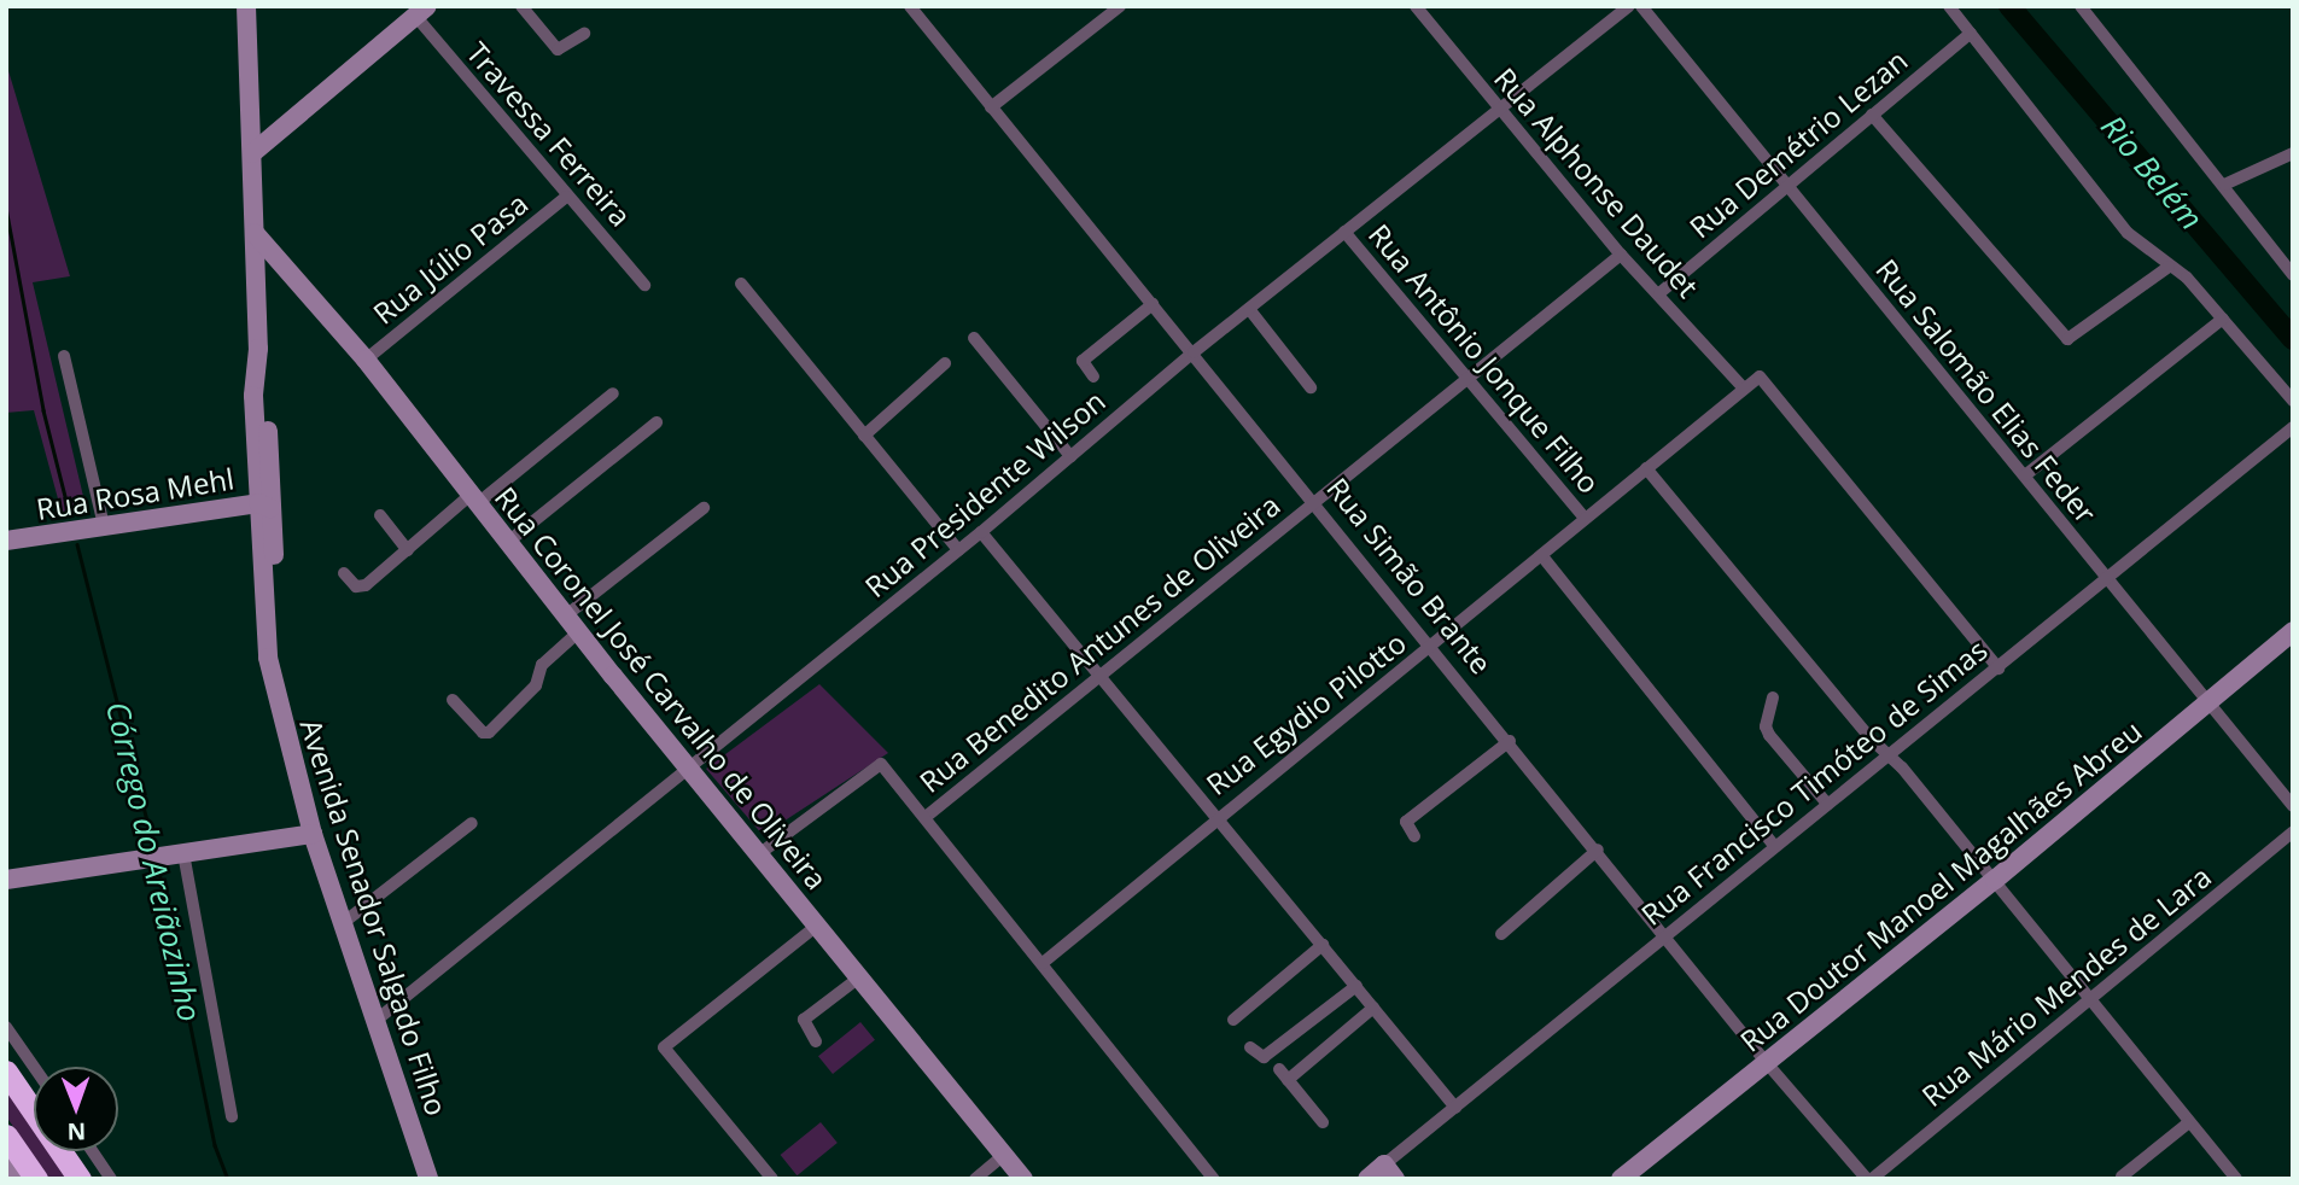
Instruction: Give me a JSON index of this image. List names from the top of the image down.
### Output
{
  "streets": {
    "street": [
      "Travessa Ferreira",
      "Rua Demétrio Lezan",
      "Rua Alphonse Daudet",
      "Rua Júlio Pasa",
      "Rua Antônio Jonque Filho",
      "Rua Salomão Elias Feder",
      "Rua Rosa Mehl",
      "Rua Presidente Wilson",
      "Rua Simão Brante",
      "Rua Benedito Antunes de Oliveira",
      "Rua Coronel José Carvalho de Oliveira",
      "Rua Egydio Pilotto",
      "Rua Francisco Timóteo de Simas",
      "Rua Doutor Manoel Magalhães Abreu",
      "Avenida Senador Salgado Filho",
      "Rua Mário Mendes de Lara"
    ]
  },
  "crossings": [
    ["Travessa Ferreira", "Rua Júlio Pasa"],
    ["Rua Demétrio Lezan", "Rua Alphonse Daudet"],
    ["Rua Demétrio Lezan", "Rua Salomão Elias Feder"],
    ["Rua Alphonse Daudet", "Rua Presidente Wilson"],
    ["Rua Alphonse Daudet", "Rua Benedito Antunes de Oliveira"],
    ["Rua Alphonse Daudet", "Rua Egydio Pilotto"],
    ["Rua Júlio Pasa", "Rua Coronel José Carvalho de Oliveira"],
    ["Rua Antônio Jonque Filho", "Rua Presidente Wilson"],
    ["Rua Antônio Jonque Filho", "Rua Benedito Antunes de Oliveira"],
    ["Rua Antônio Jonque Filho", "Rua Egydio Pilotto"],
    ["Rua Salomão Elias Feder", "Rua Francisco Timóteo de Simas"],
    ["Rua Salomão Elias Feder", "Rua Doutor Manoel Magalhães Abreu"],
    ["Rua Rosa Mehl", "Avenida Senador Salgado Filho"],
    ["Rua Presidente Wilson", "Rua Simão Brante"],
    ["Rua Presidente Wilson", "Rua Coronel José Carvalho de Oliveira"],
    ["Rua Presidente Wilson", "Avenida Senador Salgado Filho"],
    ["Rua Simão Brante", "Rua Benedito Antunes de Oliveira"],
    ["Rua Simão Brante", "Rua Egydio Pilotto"],
    ["Rua Simão Brante", "Rua Francisco Timóteo de Simas"],
    ["Rua Simão Brante", "Rua Doutor Manoel Magalhães Abreu"],
    ["Rua Simão Brante", "Rua Mário Mendes de Lara"],
    ["Rua Coronel José Carvalho de Oliveira", "Avenida Senador Salgado Filho"],
    ["Rua Egydio Pilotto", "Rua Francisco Timóteo de Simas"]
  ],
  "water": ["Rio Belém", "Córrego do Areiãozinho"],
  "north": "bottom"
}
